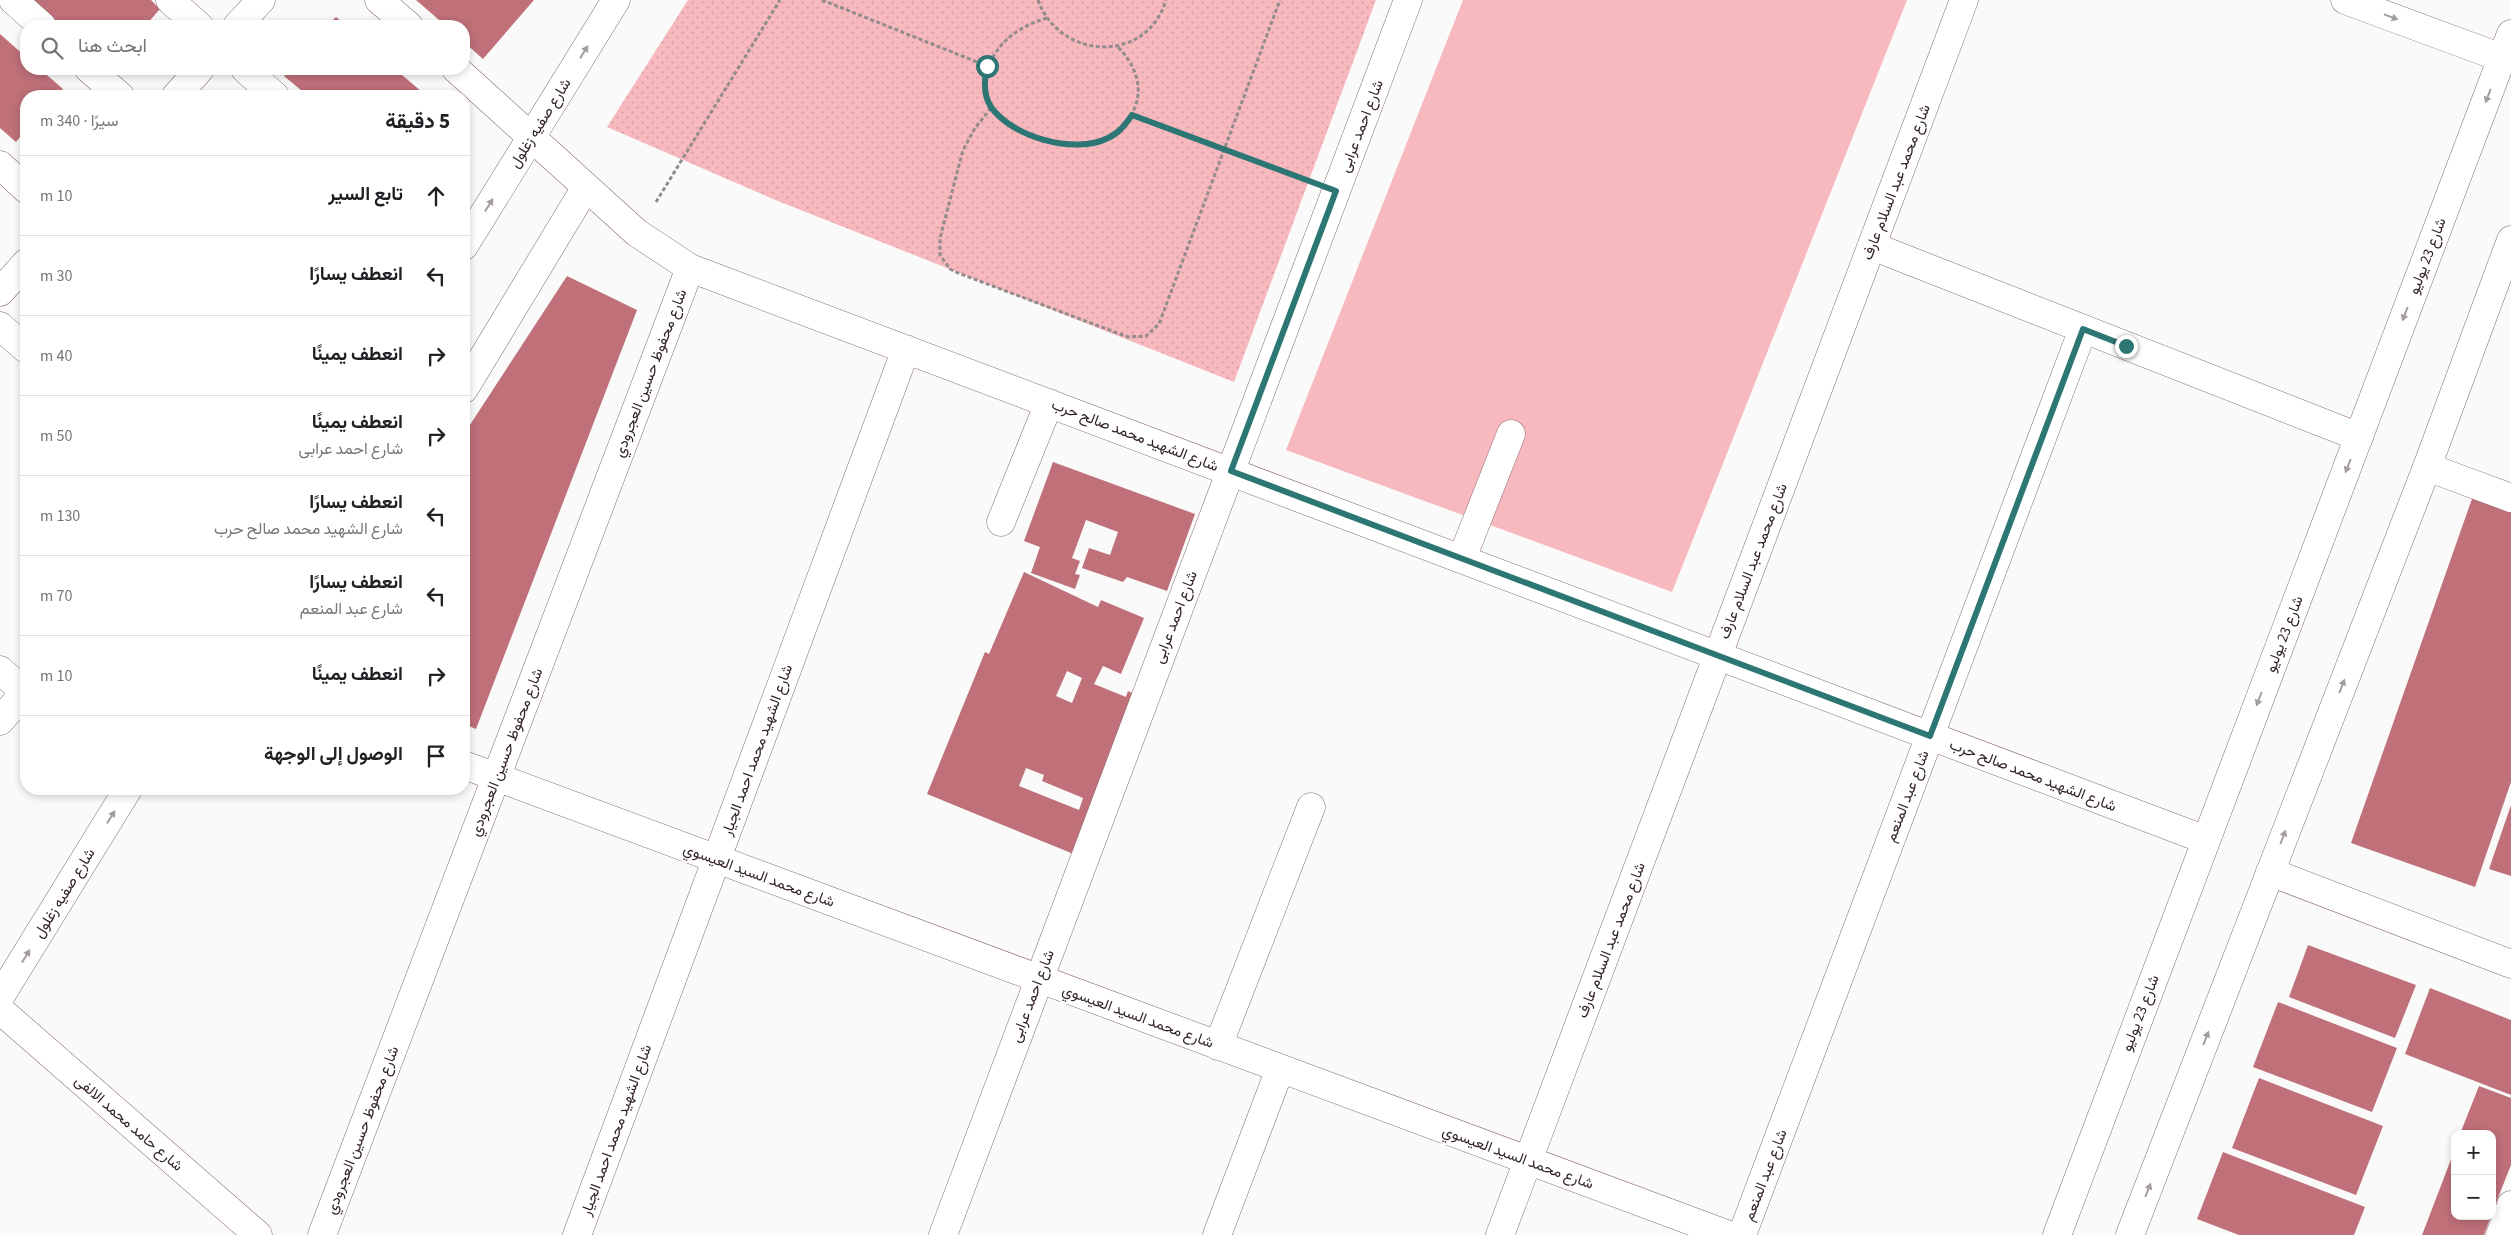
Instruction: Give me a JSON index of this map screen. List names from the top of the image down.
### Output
{
  "streets": {
    "street": [
      "شارع صفيه زغلول",
      "شارع احمد عرابى",
      "شارع محمد عبد السلام عارف",
      "شارع 23 يوليو",
      "شارع محفوظ حسين العجرودي",
      "شارع الشهيد محمد صالح حرب",
      "شارع الشهيد محمد احمد الجيار",
      "شارع عبد المنعم",
      "شارع محمد السيد العيسوي",
      "شارع حامد محمد الالفى"
    ]
  },
  "crossings": [
    ["شارع صفيه زغلول", "شارع الشهيد محمد صالح حرب"],
    ["شارع احمد عرابى", "شارع الشهيد محمد صالح حرب"],
    ["شارع احمد عرابى", "شارع محمد السيد العيسوي"],
    ["شارع محمد عبد السلام عارف", "شارع الشهيد محمد صالح حرب"],
    ["شارع محمد عبد السلام عارف", "شارع محمد السيد العيسوي"],
    ["شارع 23 يوليو", "شارع الشهيد محمد صالح حرب"],
    ["شارع محفوظ حسين العجرودي", "شارع الشهيد محمد صالح حرب"],
    ["شارع محفوظ حسين العجرودي", "شارع محمد السيد العيسوي"],
    ["شارع الشهيد محمد صالح حرب", "شارع الشهيد محمد احمد الجيار"],
    ["شارع الشهيد محمد صالح حرب", "شارع عبد المنعم"],
    ["شارع الشهيد محمد احمد الجيار", "شارع محمد السيد العيسوي"]
  ],
  "one_way": ["شارع صفيه زغلول"],
  "page": {
    "search": "ابحث هنا",
    "heading": ["5 دقيقة", "سيرًا · 340 m"],
    "list": [
      ["تابع السير", "10 m"],
      ["انعطف يسارًا", "30 m"],
      ["انعطف يمينًا", "40 m"],
      ["انعطف يمينًا", "شارع احمد عرابى", "50 m"],
      ["انعطف يسارًا", "شارع الشهيد محمد صالح حرب", "130 m"],
      ["انعطف يسارًا", "شارع عبد المنعم", "70 m"],
      ["انعطف يمينًا", "10 m"],
      "الوصول إلى الوجهة"
    ],
    "map_buttons": ["+", "−"]
  }
}
